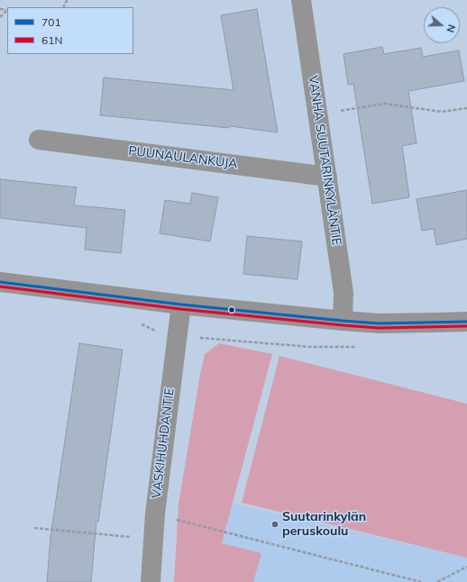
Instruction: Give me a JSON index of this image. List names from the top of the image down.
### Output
{
  "streets": {
    "street": ["PUUNAULANKUJA", "VANHA SUUTARINKYLÄNTIE", "VASKIHUHDANTIE"]
  },
  "crossings": [
    ["PUUNAULANKUJA", "VANHA SUUTARINKYLÄNTIE"]
  ],
  "places": ["Suutarinkylän peruskoulu"],
  "lines": ["transit line 701", "transit line 61N"],
  "legend": ["701", "61N"],
  "north": "right"
}
